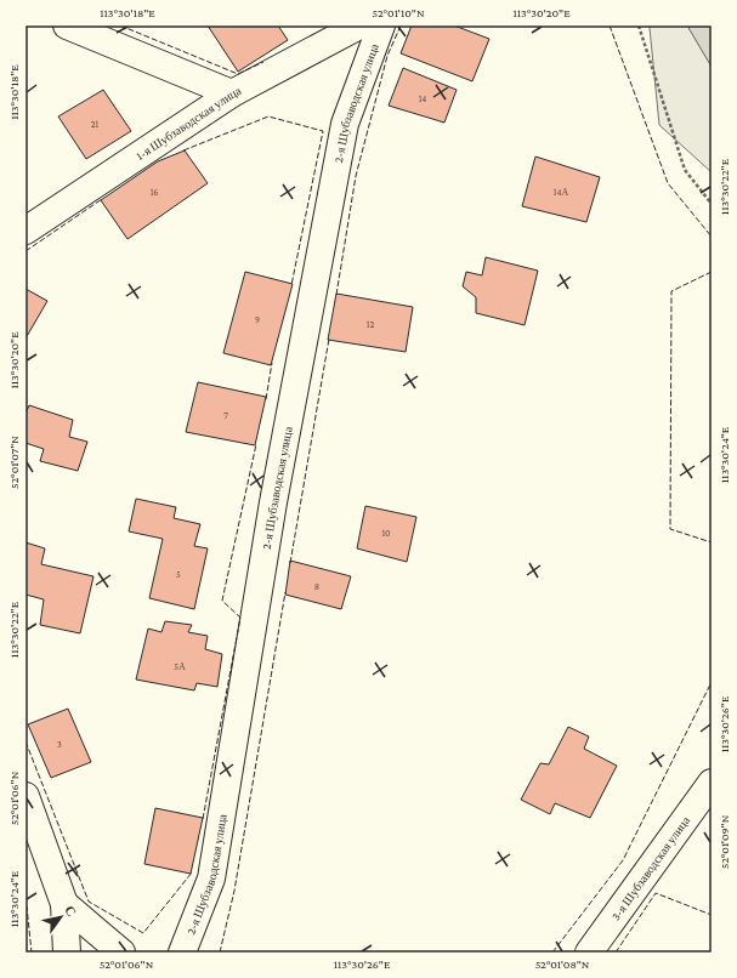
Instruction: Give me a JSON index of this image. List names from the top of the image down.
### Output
{
  "streets": {
    "street": ["2-я Шубзаводская улица", "1-я Шубзаводская улица", "3-я Шубзаводская улица"]
  },
  "house_numbers": [
    "14",
    "21",
    "16",
    "14А",
    "9",
    "12",
    "7",
    "10",
    "5",
    "8",
    "5А",
    "3"
  ],
  "north": "top right",
  "coordinates": [
    "113°30'18\"E",
    "52°01'10\"N",
    "113°30'20\"E",
    "113°30'22\"E",
    "113°30'24\"E",
    "52°01'07\"N",
    "113°30'26\"E",
    "52°01'06\"N",
    "52°01'09\"N",
    "52°01'08\"N"
  ]
}
